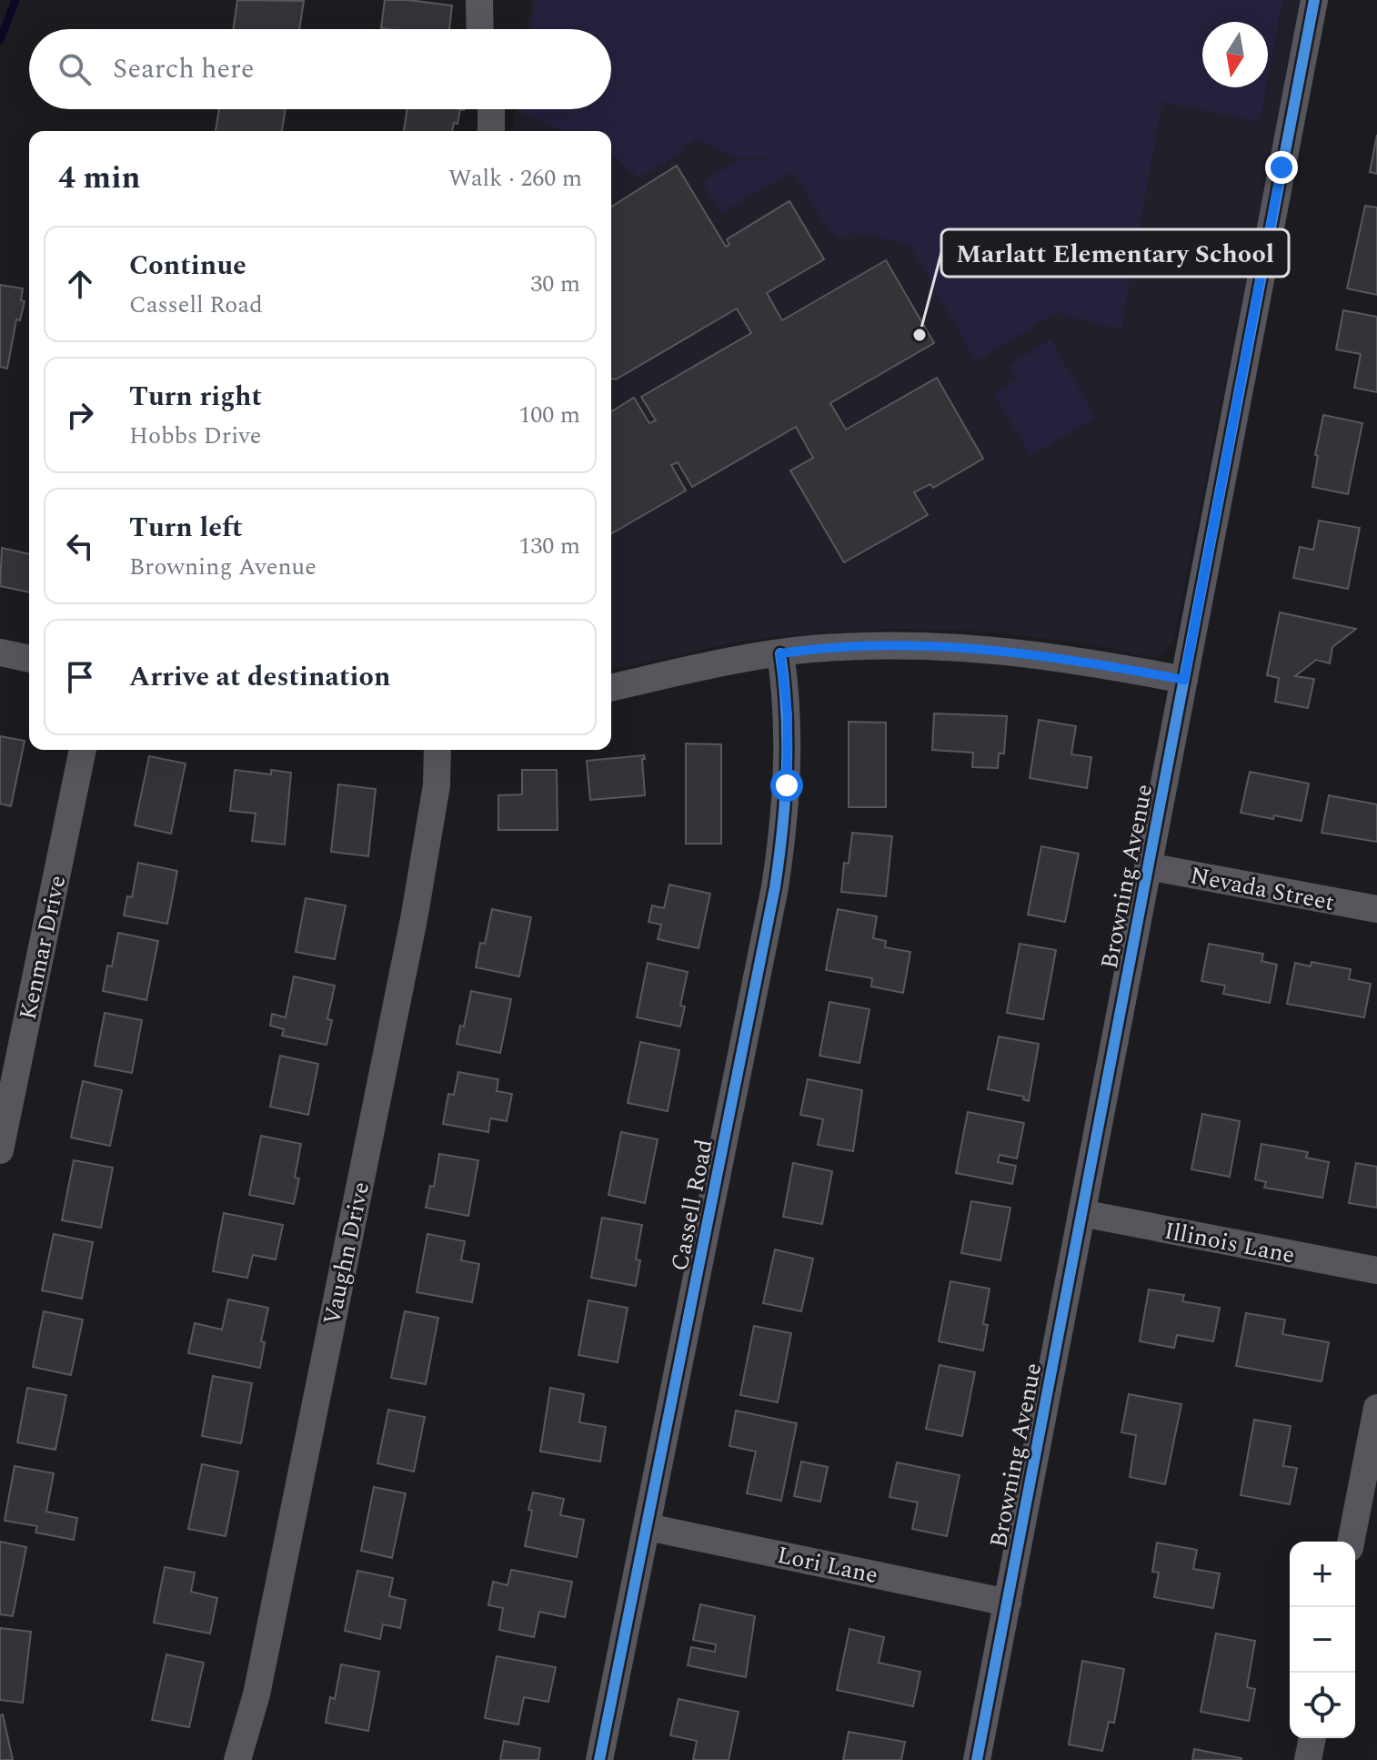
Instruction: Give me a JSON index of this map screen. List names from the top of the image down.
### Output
{
  "streets": {
    "street": [
      "Browning Avenue",
      "Nevada Street",
      "Kenmar Drive",
      "Cassell Road",
      "Illinois Lane",
      "Vaughn Drive",
      "Lori Lane"
    ]
  },
  "crossings": [
    ["Browning Avenue", "Nevada Street"],
    ["Browning Avenue", "Illinois Lane"],
    ["Browning Avenue", "Lori Lane"],
    ["Cassell Road", "Lori Lane"]
  ],
  "places": ["Marlatt Elementary School"],
  "north": "bottom",
  "page": {
    "search": "Search here",
    "heading": ["4 min", "Walk · 260 m"],
    "list": [
      ["Continue", "Cassell Road", "30 m"],
      ["Turn right", "Hobbs Drive", "100 m"],
      ["Turn left", "Browning Avenue", "130 m"],
      "Arrive at destination"
    ],
    "map_buttons": ["+", "−"]
  }
}
